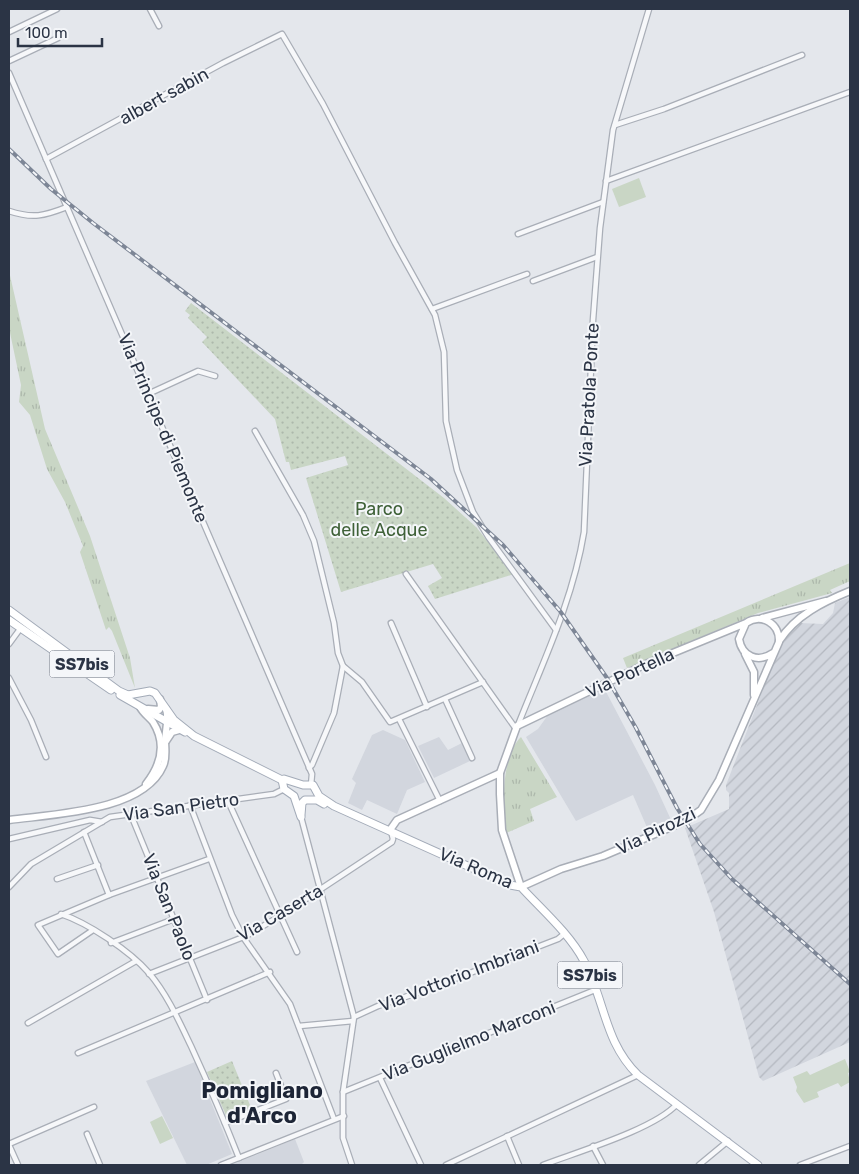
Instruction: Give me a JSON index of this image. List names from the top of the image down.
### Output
{
  "streets": {
    "main road": [
      "Via Pratola Ponte",
      "SS7bis",
      "Via Portella",
      "Via Pirozzi",
      "Via Roma"
    ],
    "street": [
      "albert sabin",
      "Via Principe di Piemonte",
      "Via San Pietro",
      "Via San Paolo",
      "Via Caserta",
      "Via Vottorio Imbriani",
      "Via Guglielmo Marconi"
    ]
  },
  "crossings": [
    ["albert sabin", "Via Principe di Piemonte"],
    ["Via Pratola Ponte", "Via Portella"],
    ["Via Pratola Ponte", "Via Pirozzi"],
    ["Via Pratola Ponte", "Via Roma"],
    ["Via Principe di Piemonte", "SS7bis"],
    ["SS7bis", "Via Roma"],
    ["Via Portella", "Via Pirozzi"],
    ["Via San Pietro", "Via San Paolo"],
    ["Via Pirozzi", "Via Roma"],
    ["Via Roma", "Via Caserta"],
    ["Via Roma", "Via Vottorio Imbriani"],
    ["Via Roma", "Via Guglielmo Marconi"],
    ["Via San Paolo", "Via Caserta"]
  ],
  "districts": ["Pomigliano d'Arco"],
  "parks": ["Parco delle Acque"],
  "scale_bar": "100 m"
}
